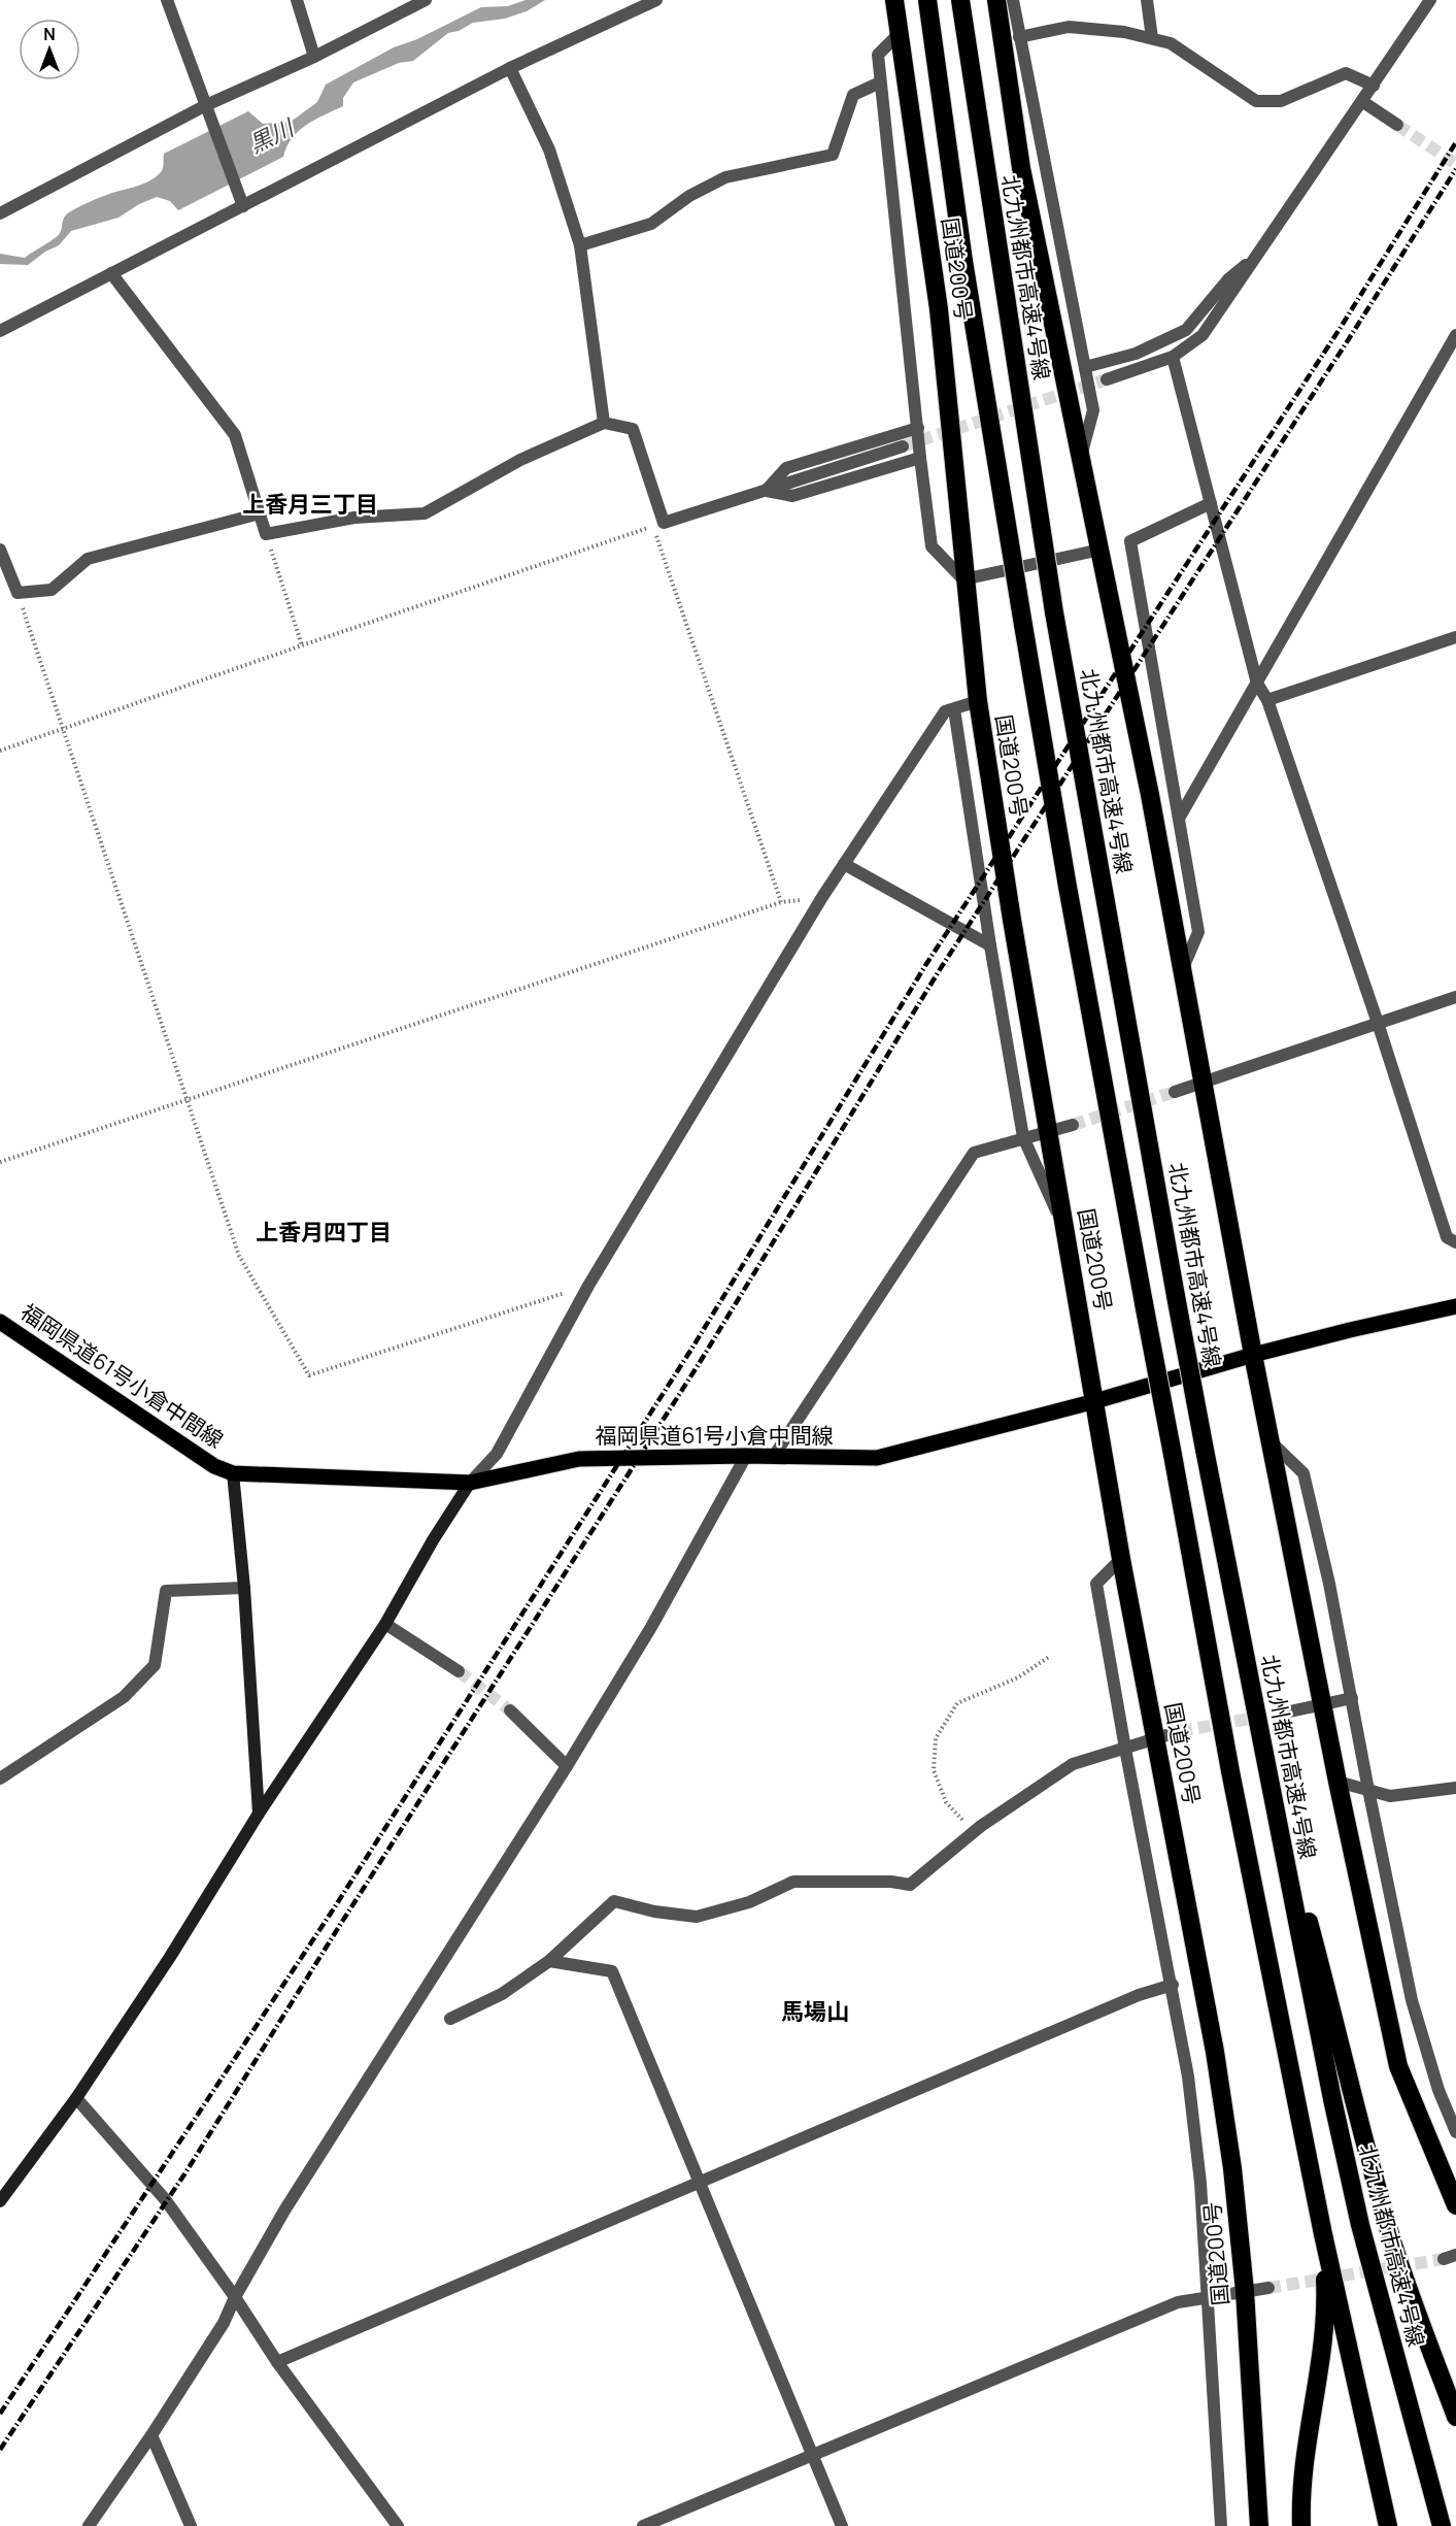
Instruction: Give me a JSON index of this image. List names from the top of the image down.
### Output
{
  "streets": {
    "highway": ["国道200号", "北九州都市高速4号線"],
    "main road": ["福岡県道61号小倉中間線"]
  },
  "crossings": [
    ["国道200号", "福岡県道61号小倉中間線"]
  ],
  "districts": ["上香月三丁目", "上香月四丁目", "馬場山"],
  "water": ["黒川"],
  "north": "top"
}
